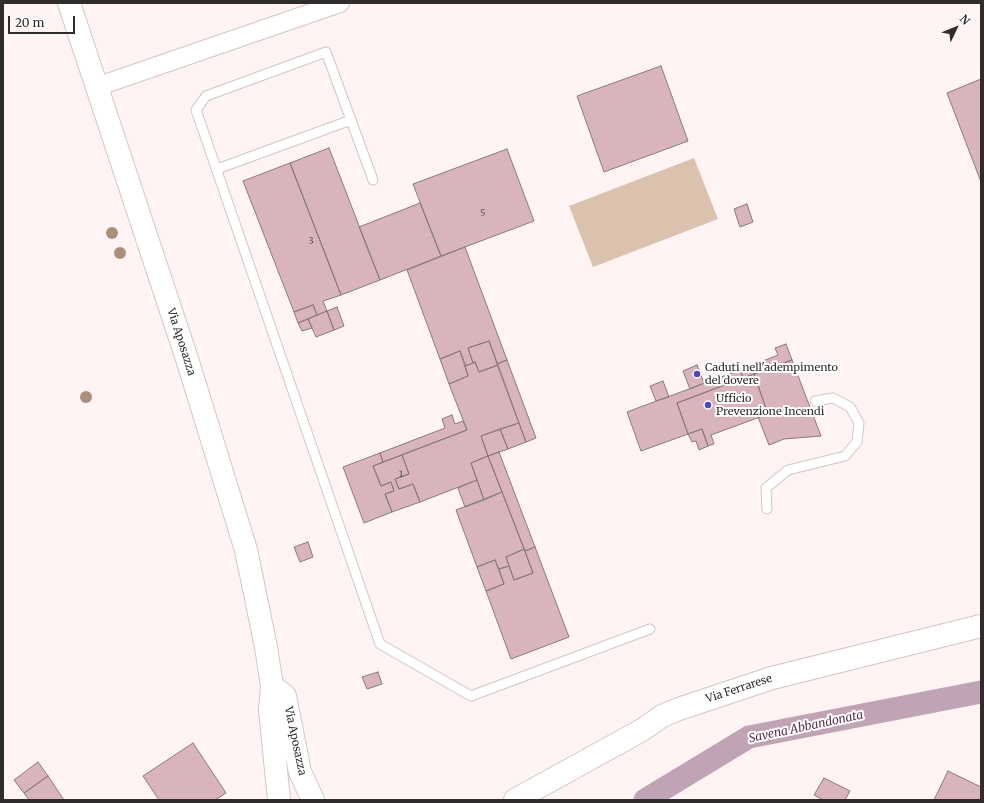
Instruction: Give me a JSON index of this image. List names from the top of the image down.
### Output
{
  "streets": {
    "street": ["Via Aposazza", "Via Ferrarese"]
  },
  "water": ["Savena Abbandonata"],
  "places": ["Caduti nell'adempimento del dovere", "Ufficio Prevenzione Incendi"],
  "house_numbers": ["5", "3", "1"],
  "scale_bar": "20 m",
  "north": "top right"
}
